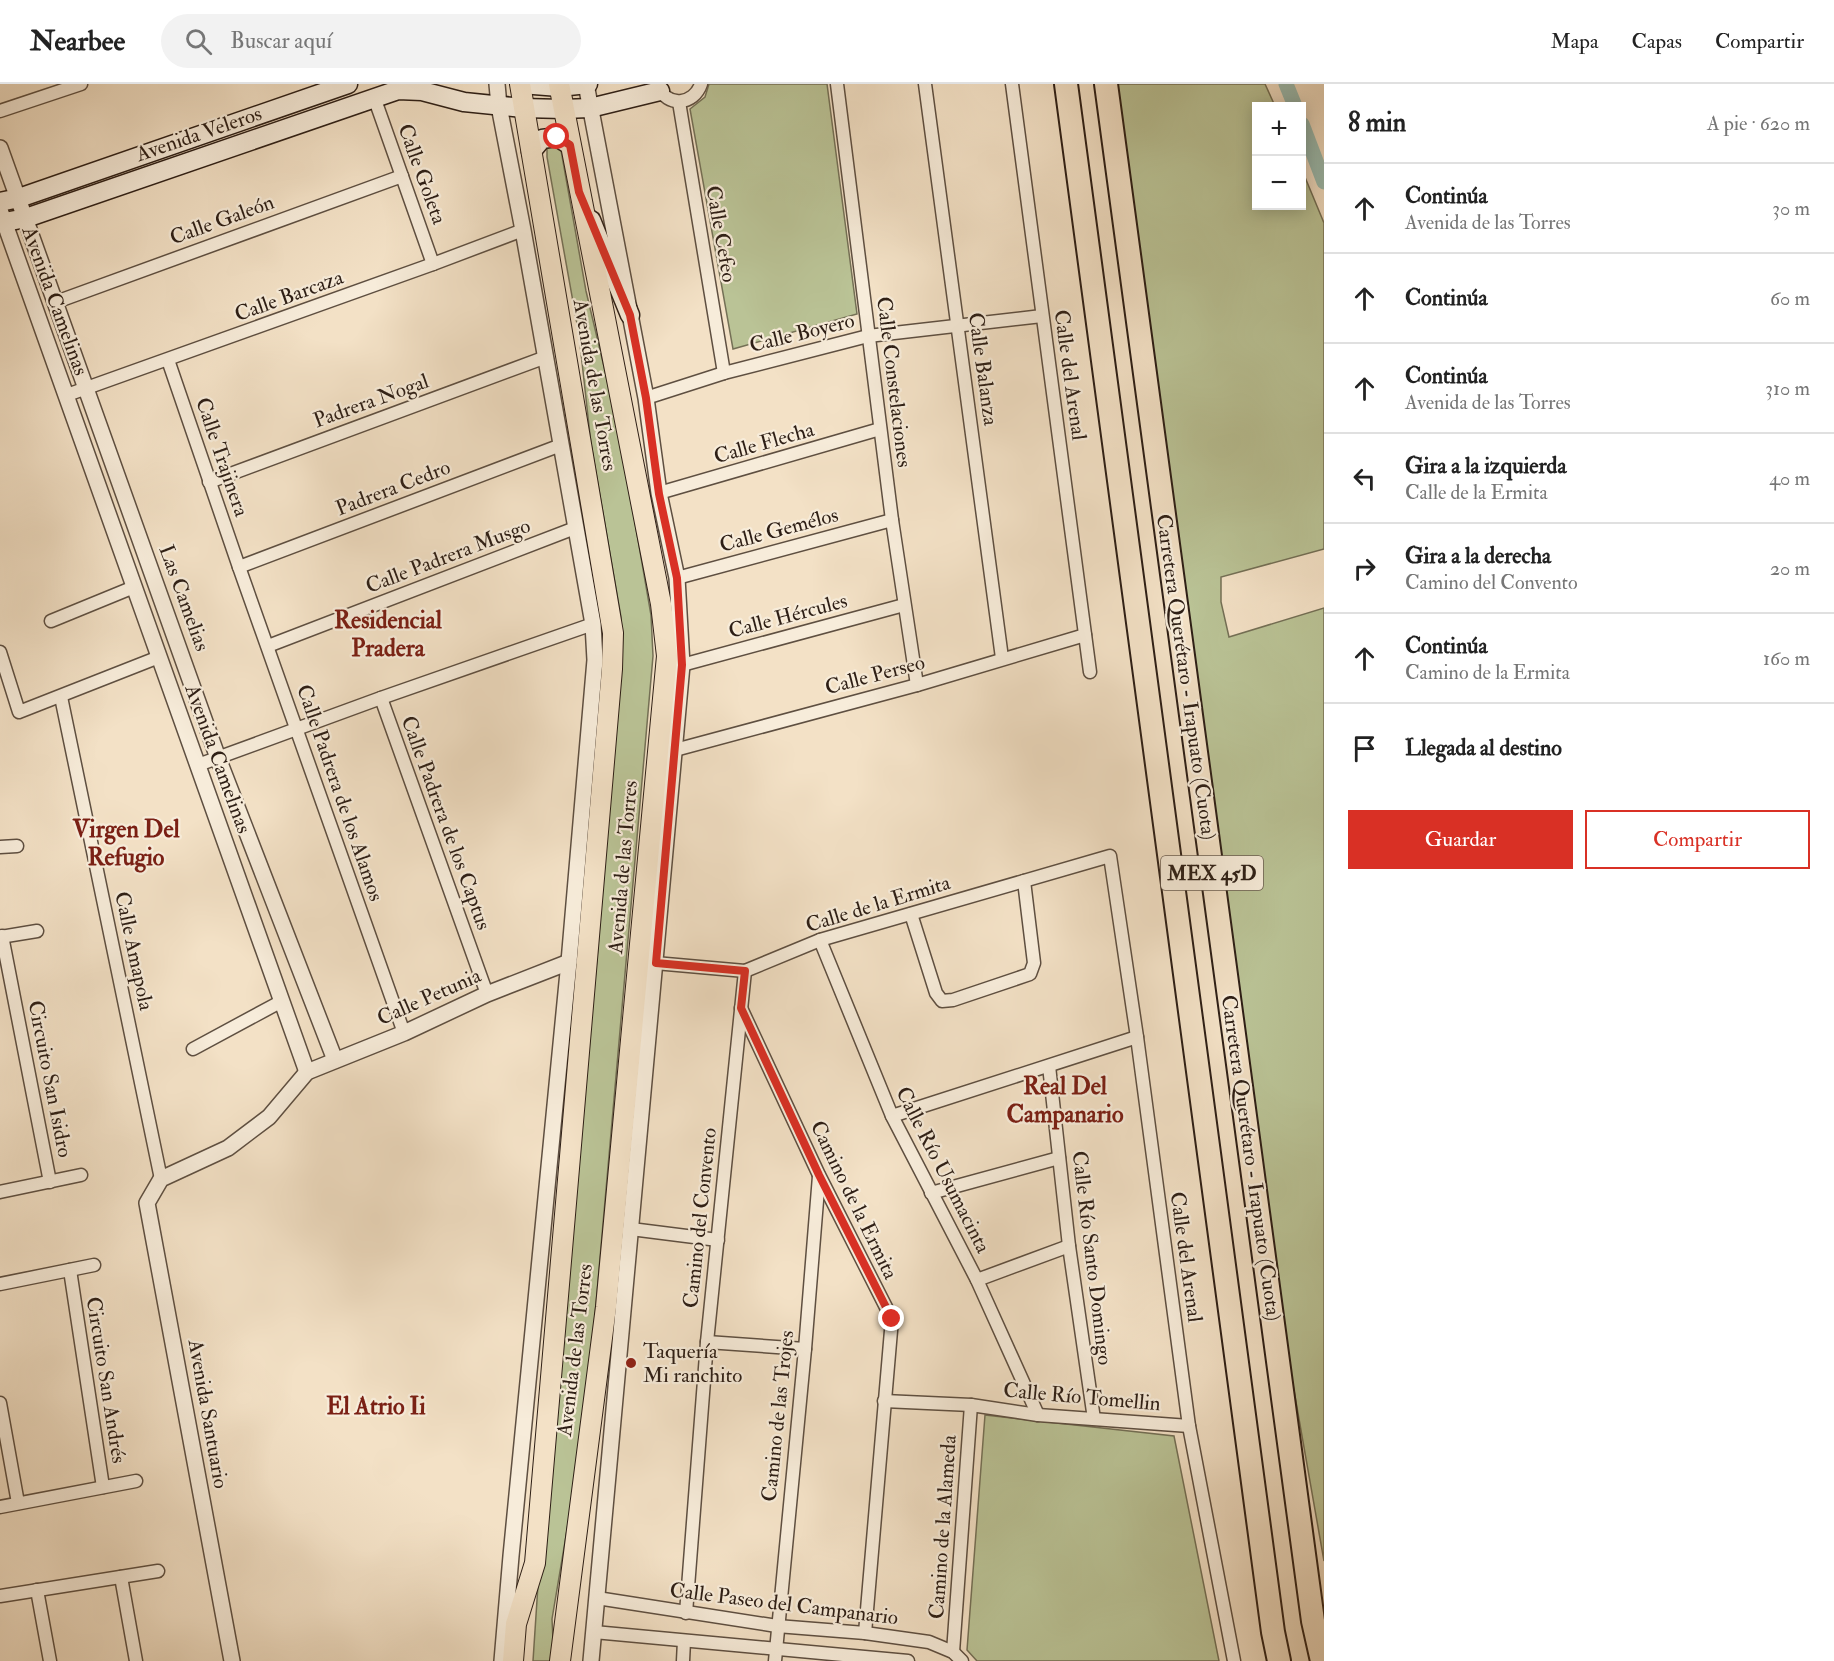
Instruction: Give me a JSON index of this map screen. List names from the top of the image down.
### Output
{
  "streets": {
    "highway": ["Carretera Querétaro - Irapuato (Cuota)", "MEX 45D"],
    "main road": ["Avenida Veleros", "Avenida de las Torres"],
    "street": [
      "Calle Goleta",
      "Calle Galeón",
      "Calle Cefeo",
      "Calle Barcaza",
      "Avenida Camelinas",
      "Calle Boyero",
      "Calle Balanza",
      "Calle del Arenal",
      "Calle Constelaciones",
      "Padrera Nogal",
      "Calle Flecha",
      "Calle Trajinera",
      "Padrera Cedro",
      "Calle Gemélos",
      "Calle Padrera Musgo",
      "Las Camelias",
      "Calle Hércules",
      "Calle Perseo",
      "Calle Padrera de los Alamos",
      "Calle Padrera de los Captus",
      "Calle de la Ermita",
      "Calle Amapola",
      "Calle Petunia",
      "Circuito San Isidro",
      "Calle Río Usumacinta",
      "Camino de la Ermita",
      "Camino del Convento",
      "Calle Río Santo Domingo",
      "Circuito San Andrés",
      "Calle Río Tomellin",
      "Avenida Santuario",
      "Camino de las Trojes",
      "Camino de la Alameda",
      "Calle Paseo del Campanario"
    ]
  },
  "crossings": [
    ["Avenida Veleros", "Calle Goleta"],
    ["Avenida Veleros", "Avenida Camelinas"],
    ["Avenida Veleros", "Avenida de las Torres"],
    ["Avenida Veleros", "Las Camelias"],
    ["Calle Goleta", "Calle Galeón"],
    ["Calle Goleta", "Calle Barcaza"],
    ["Calle Galeón", "Las Camelias"],
    ["Calle Cefeo", "Calle Boyero"],
    ["Calle Barcaza", "Avenida Camelinas"],
    ["Calle Barcaza", "Avenida de las Torres"],
    ["Calle Barcaza", "Calle Trajinera"],
    ["Calle Barcaza", "Las Camelias"],
    ["Avenida Camelinas", "Calle Petunia"],
    ["Calle Boyero", "Calle Balanza"],
    ["Calle Boyero", "Calle del Arenal"],
    ["Calle Boyero", "Calle Constelaciones"],
    ["Calle Boyero", "Avenida de las Torres"],
    ["Calle Balanza", "Calle Perseo"],
    ["Calle del Arenal", "Calle Perseo"],
    ["Calle del Arenal", "Calle de la Ermita"],
    ["Calle del Arenal", "Calle Río Tomellin"],
    ["Calle Constelaciones", "Calle Flecha"],
    ["Calle Constelaciones", "Calle Gemélos"],
    ["Calle Constelaciones", "Calle Hércules"],
    ["Calle Constelaciones", "Calle Perseo"],
    ["Avenida de las Torres", "Padrera Nogal"],
    ["Avenida de las Torres", "Calle Flecha"],
    ["Avenida de las Torres", "Padrera Cedro"],
    ["Avenida de las Torres", "Calle Gemélos"],
    ["Avenida de las Torres", "Calle Padrera Musgo"],
    ["Avenida de las Torres", "Calle Hércules"],
    ["Avenida de las Torres", "Calle Perseo"],
    ["Avenida de las Torres", "Calle de la Ermita"],
    ["Avenida de las Torres", "Calle Petunia"],
    ["Avenida de las Torres", "Calle Paseo del Campanario"],
    ["Padrera Nogal", "Calle Trajinera"],
    ["Calle Trajinera", "Padrera Cedro"],
    ["Calle Trajinera", "Calle Padrera de los Alamos"],
    ["Padrera Cedro", "Calle Padrera de los Alamos"],
    ["Calle Padrera Musgo", "Calle Padrera de los Alamos"],
    ["Las Camelias", "Calle Petunia"],
    ["Calle Padrera de los Alamos", "Calle Petunia"],
    ["Calle Padrera de los Captus", "Calle Petunia"],
    ["Calle de la Ermita", "Calle Río Usumacinta"],
    ["Calle de la Ermita", "Camino del Convento"],
    ["Calle Amapola", "Avenida Santuario"],
    ["Calle Río Usumacinta", "Calle Río Tomellin"],
    ["Camino de la Ermita", "Camino del Convento"],
    ["Camino de la Ermita", "Calle Río Tomellin"],
    ["Camino de la Ermita", "Camino de las Trojes"],
    ["Camino de la Ermita", "Calle Paseo del Campanario"],
    ["Camino del Convento", "Calle Paseo del Campanario"],
    ["Calle Río Santo Domingo", "Calle Río Tomellin"],
    ["Calle Río Tomellin", "Camino de la Alameda"],
    ["Camino de las Trojes", "Calle Paseo del Campanario"],
    ["Camino de la Alameda", "Calle Paseo del Campanario"]
  ],
  "districts": [
    "Residencial Pradera",
    "Virgen Del Refugio",
    "Real Del Campanario",
    "El Atrio Ii"
  ],
  "places": ["Taquería Mi ranchito"],
  "page": {
    "header": "Nearbee",
    "search": "Buscar aquí",
    "nav": ["Mapa", "Capas", "Compartir"],
    "heading": ["8 min", "A pie · 620 m"],
    "map_buttons": ["+", "−"],
    "list": [
      ["Continúa", "Avenida de las Torres", "30 m"],
      ["Continúa", "60 m"],
      ["Continúa", "Avenida de las Torres", "310 m"],
      ["Gira a la izquierda", "Calle de la Ermita", "40 m"],
      ["Gira a la derecha", "Camino del Convento", "20 m"],
      ["Continúa", "Camino de la Ermita", "160 m"],
      "Llegada al destino"
    ],
    "buttons": ["Guardar", "Compartir"]
  }
}
